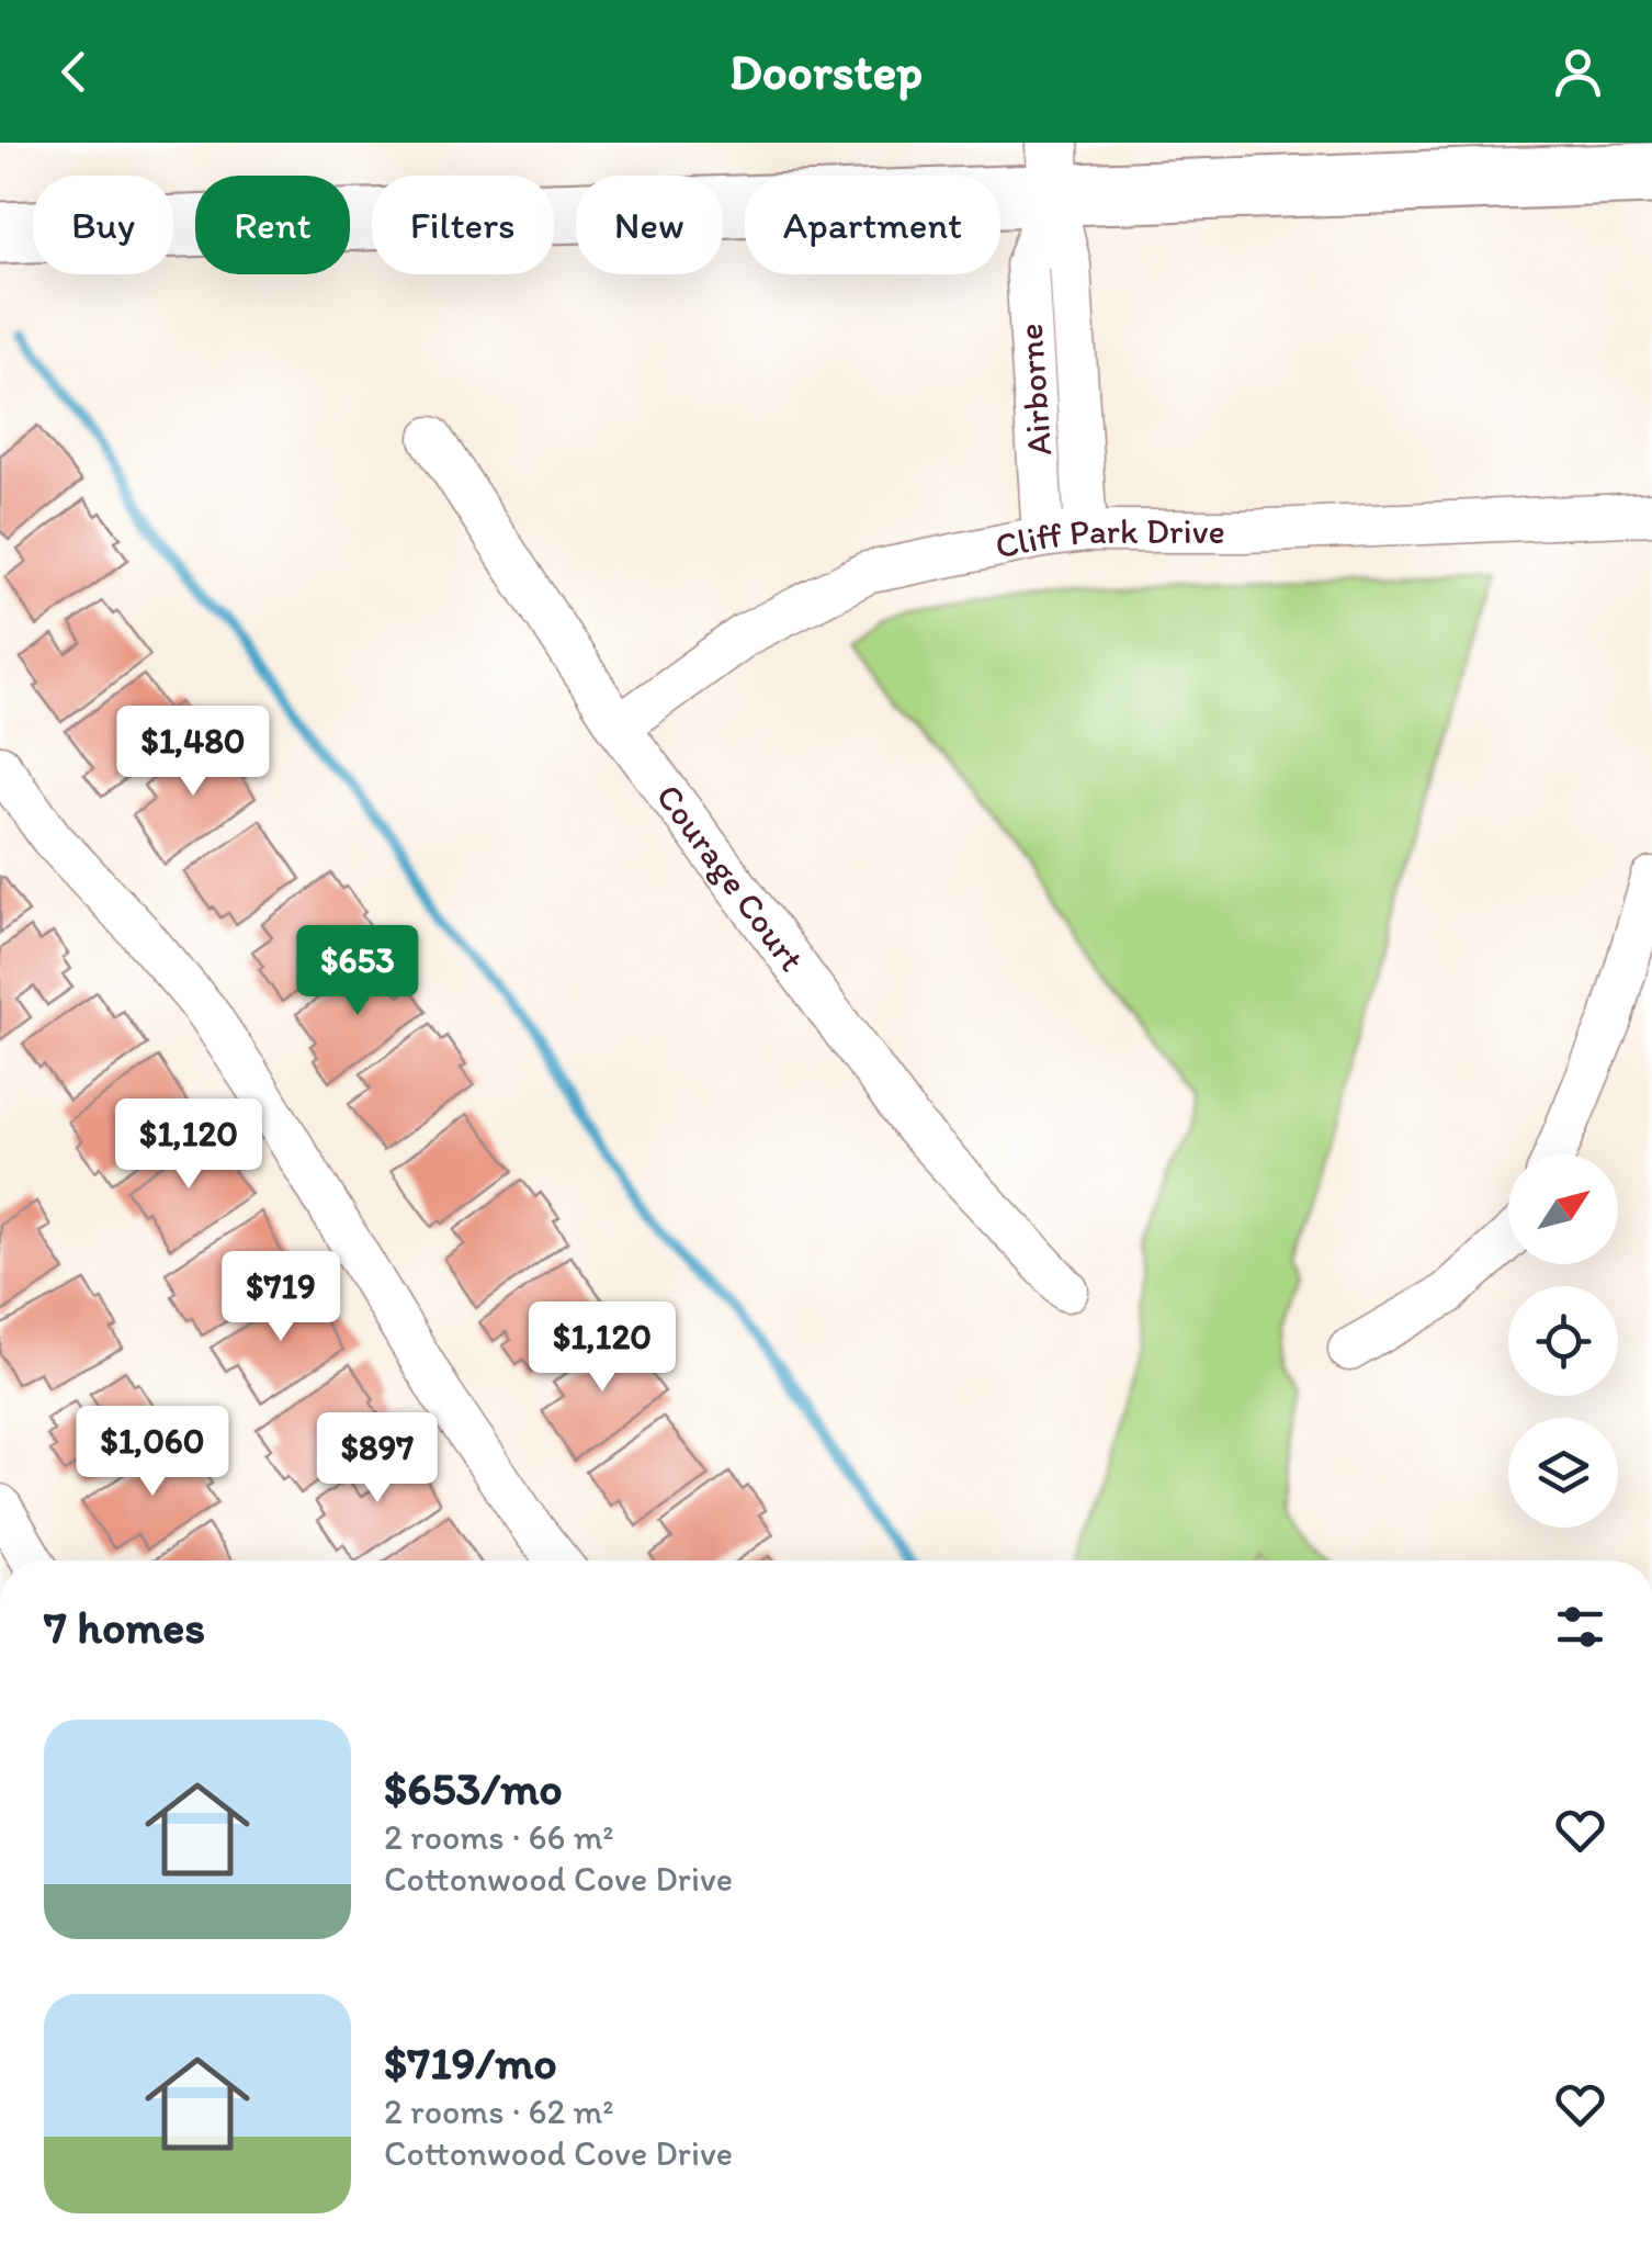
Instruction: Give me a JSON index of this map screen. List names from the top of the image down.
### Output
{
  "streets": {
    "street": ["Airborne", "Cliff Park Drive", "Courage Court"]
  },
  "crossings": [
    ["Airborne", "Cliff Park Drive"],
    ["Cliff Park Drive", "Courage Court"]
  ],
  "north": "top right",
  "page": {
    "header": "Doorstep",
    "chip": [
      "Buy",
      "Rent",
      "Filters",
      "New",
      "Apartment"
    ],
    "price": [
      "$1,480",
      "$653",
      "$1,120",
      "$719",
      "$1,120",
      "$1,060",
      "$897"
    ],
    "heading": "7 homes",
    "list": [
      {
        "name": "$653/mo",
        "note": "2 rooms · 66 m² · Cottonwood Cove Drive"
      },
      {
        "name": "$719/mo",
        "note": "2 rooms · 62 m² · Cottonwood Cove Drive"
      }
    ]
  }
}
